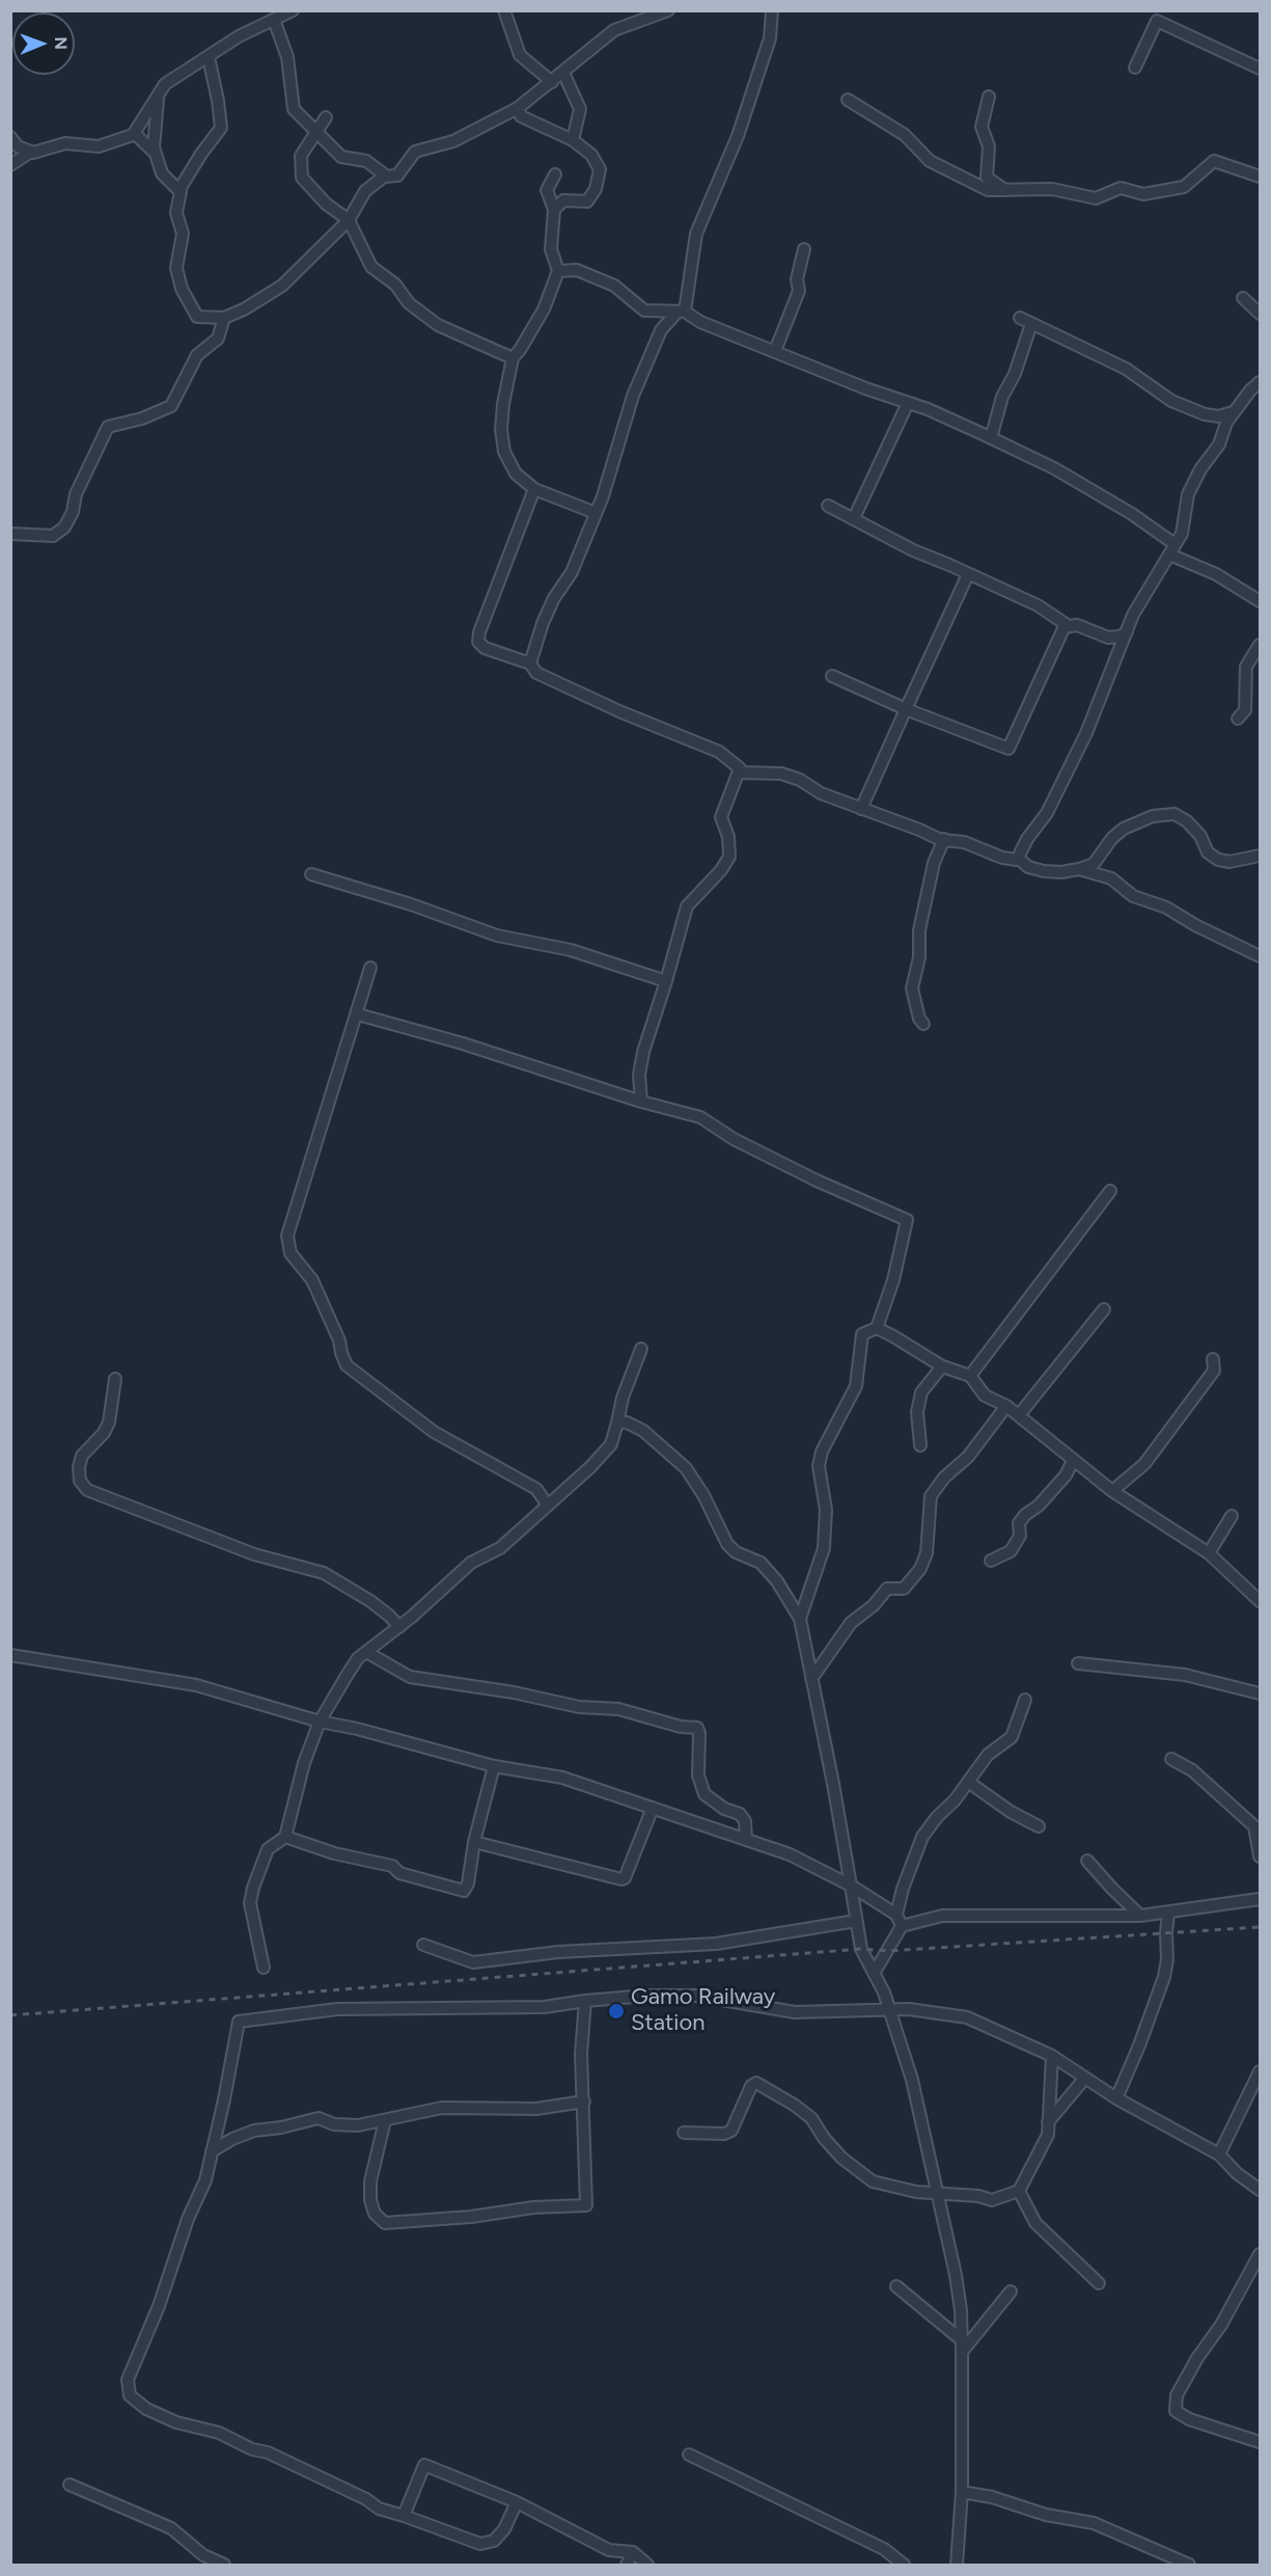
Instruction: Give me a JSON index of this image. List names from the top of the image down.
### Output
{
  "places": ["Gamo Railway Station"],
  "north": "right"
}
